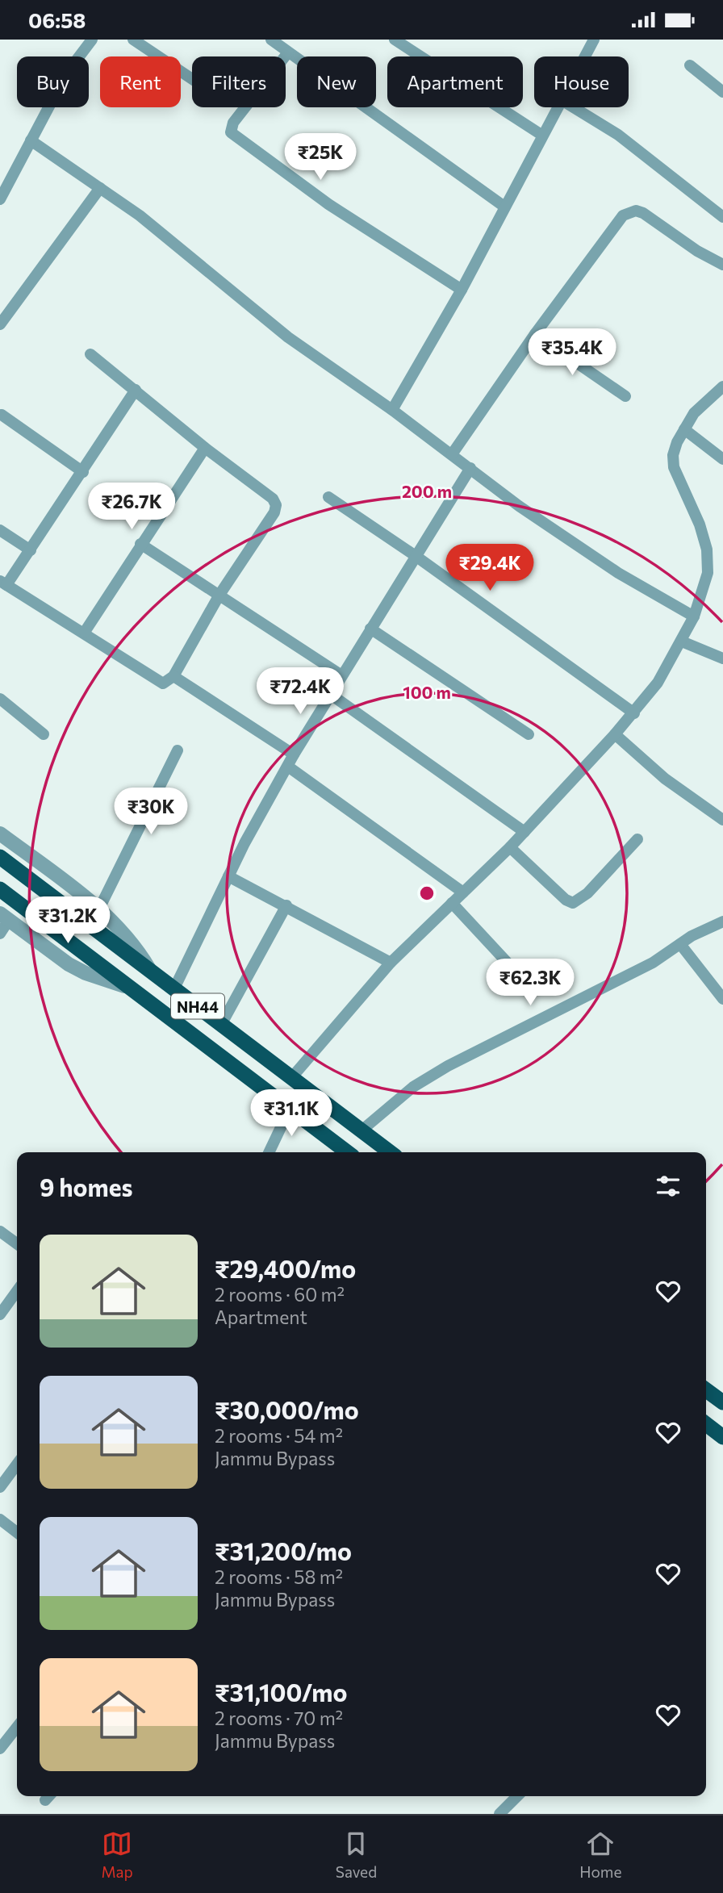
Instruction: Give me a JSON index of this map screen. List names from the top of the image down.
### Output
{
  "streets": {
    "highway": ["NH44"]
  },
  "page": {
    "status": "06:58",
    "chip": [
      "Buy",
      "Rent",
      "Filters",
      "New",
      "Apartment",
      "House"
    ],
    "price": [
      "₹25K",
      "₹35.4K",
      "₹26.7K",
      "₹29.4K",
      "₹72.4K",
      "₹30K",
      "₹31.2K",
      "₹62.3K",
      "₹31.1K"
    ],
    "heading": "9 homes",
    "list": [
      {
        "name": "₹29,400/mo",
        "note": "2 rooms · 60 m² · Apartment"
      },
      {
        "name": "₹30,000/mo",
        "note": "2 rooms · 54 m² · Jammu Bypass"
      },
      {
        "name": "₹31,200/mo",
        "note": "2 rooms · 58 m² · Jammu Bypass"
      },
      {
        "name": "₹31,100/mo",
        "note": "2 rooms · 70 m² · Jammu Bypass"
      }
    ],
    "tabs": ["Map", "Saved", "Home"]
  },
  "rings": ["200 m", "100 m"]
}
